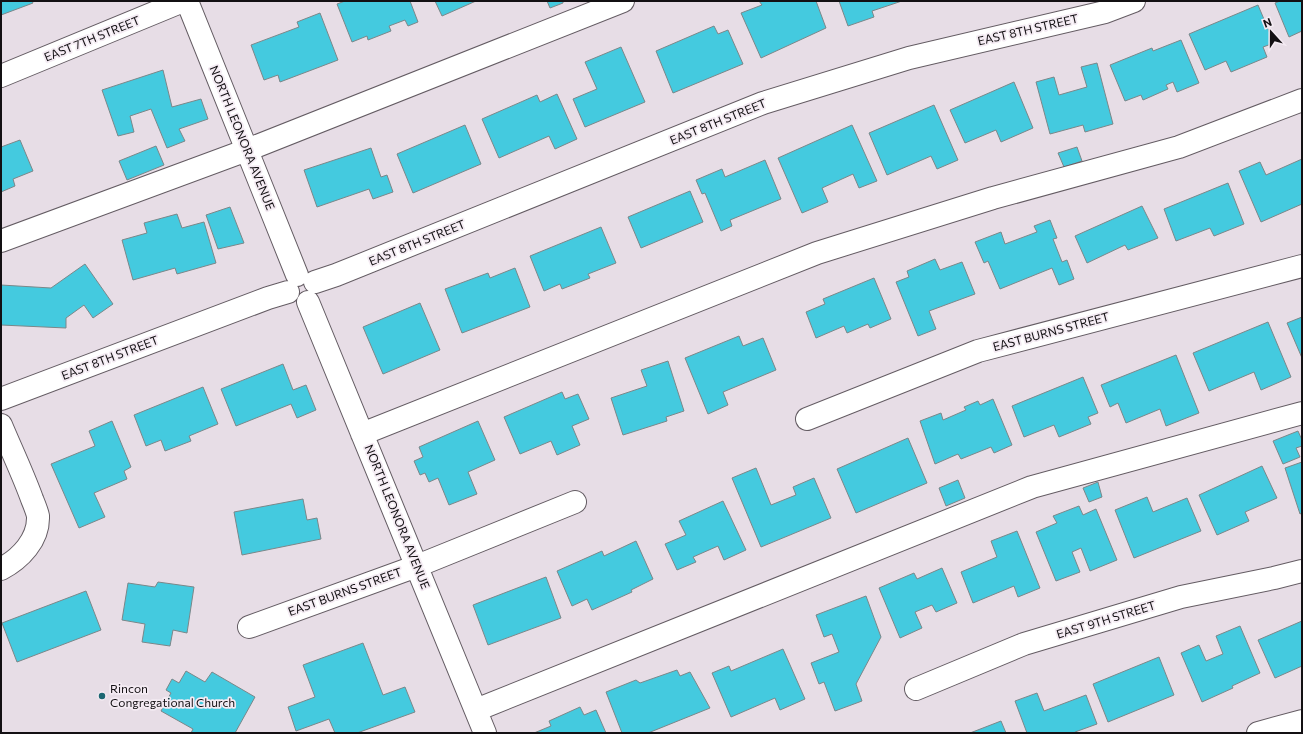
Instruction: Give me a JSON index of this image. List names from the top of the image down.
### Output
{
  "streets": {
    "street": [
      "EAST 8TH STREET",
      "EAST 7TH STREET",
      "NORTH LEONORA AVENUE",
      "EAST BURNS STREET",
      "EAST 9TH STREET"
    ]
  },
  "crossings": [
    ["EAST 8TH STREET", "NORTH LEONORA AVENUE"],
    ["NORTH LEONORA AVENUE", "EAST BURNS STREET"]
  ],
  "places": ["Rincon Congregational Church"],
  "north": "top"
}
